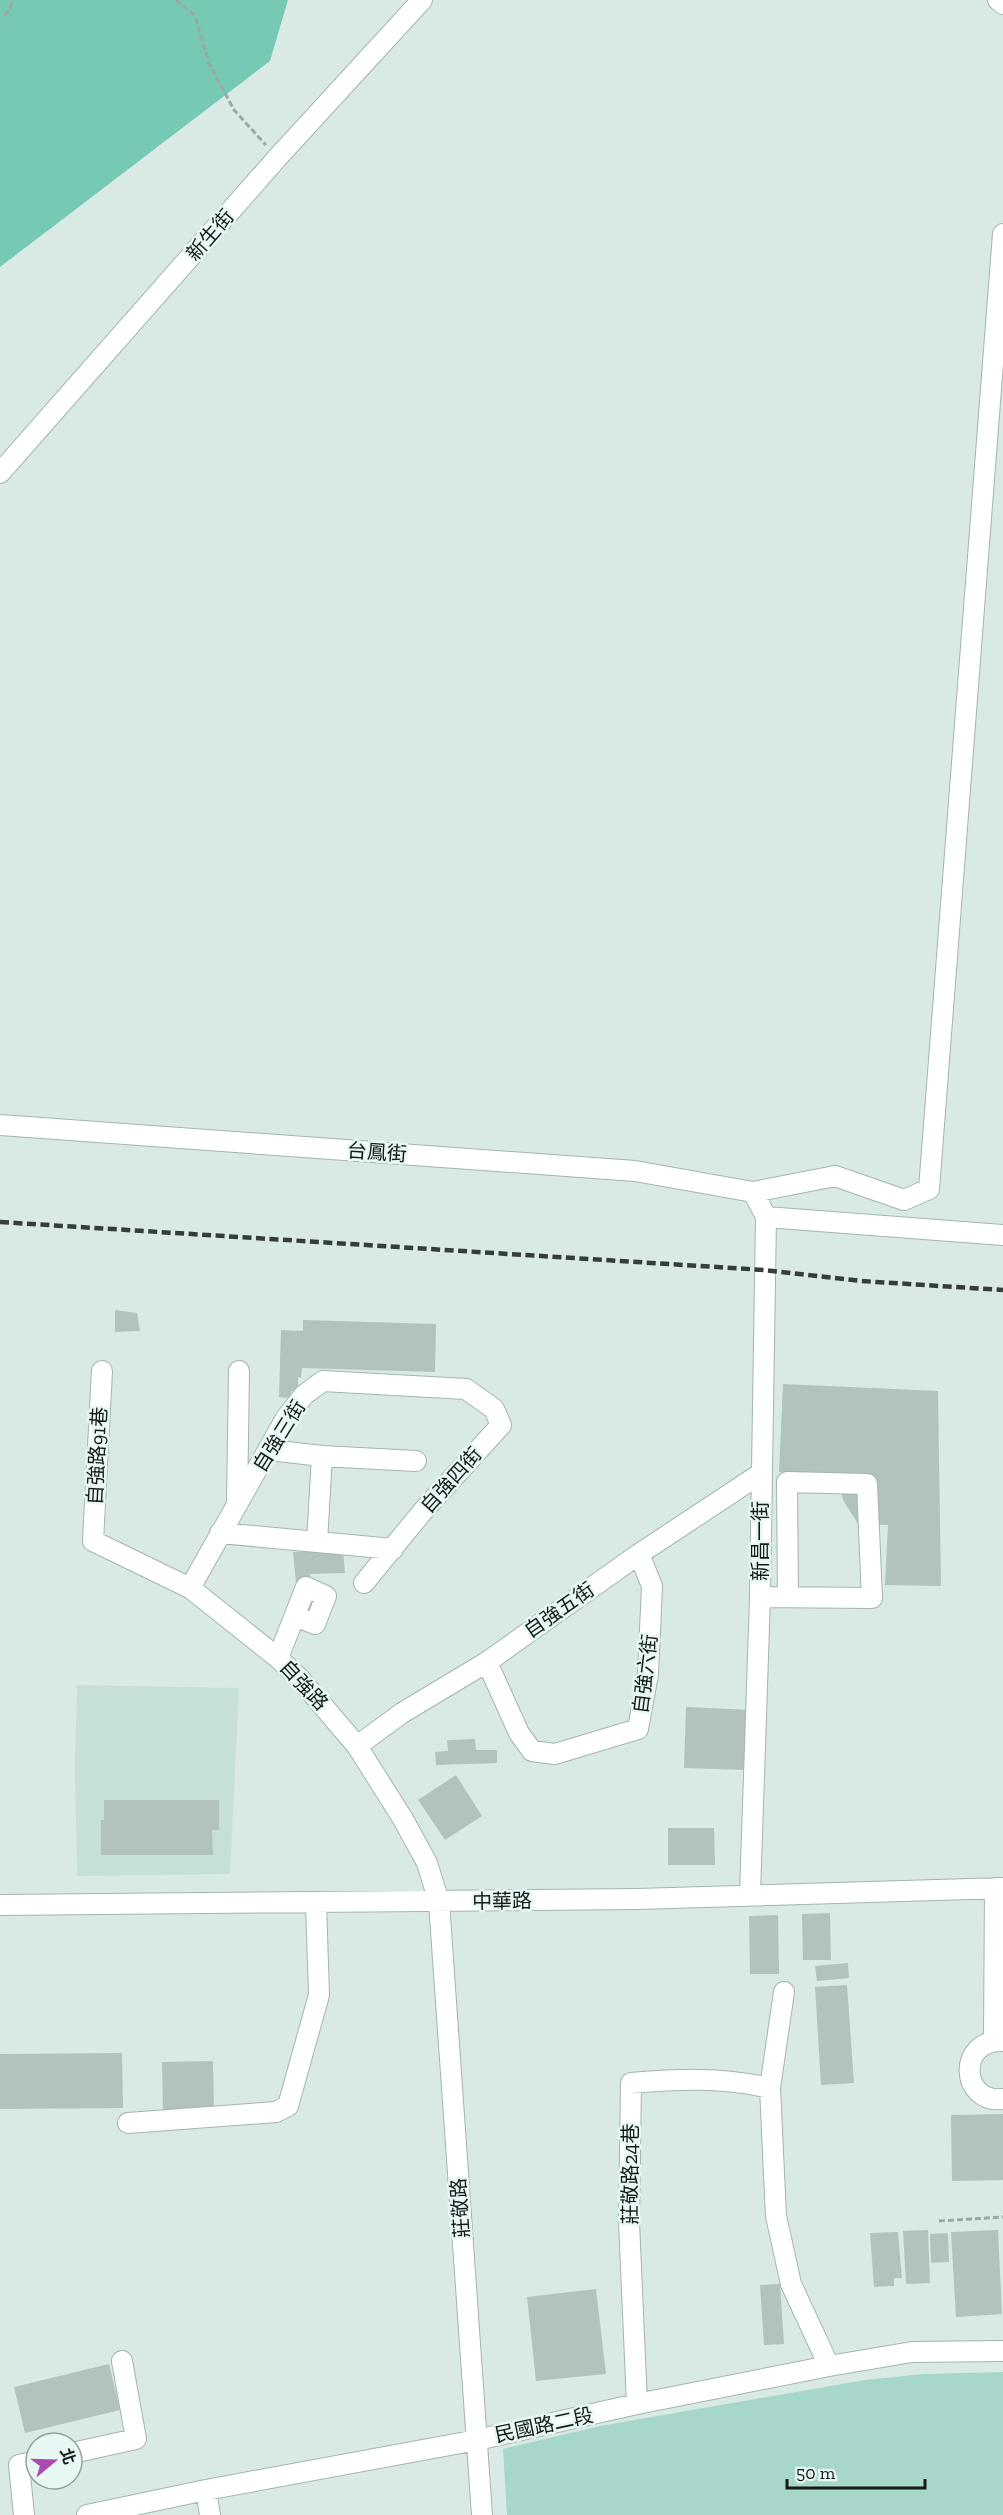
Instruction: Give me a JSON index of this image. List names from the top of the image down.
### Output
{
  "streets": {
    "street": [
      "新生街",
      "台鳳街",
      "自強三街",
      "自強路91巷",
      "自強四街",
      "新昌一街",
      "自強五街",
      "自強六街",
      "自強路",
      "中華路",
      "莊敬路24巷",
      "莊敬路",
      "民國路二段"
    ]
  },
  "crossings": [
    ["台鳳街", "新昌一街"],
    ["自強三街", "自強四街"],
    ["自強三街", "自強路"],
    ["自強路91巷", "自強路"],
    ["新昌一街", "自強五街"],
    ["新昌一街", "中華路"],
    ["自強五街", "自強六街"],
    ["自強五街", "自強路"],
    ["自強路", "中華路"],
    ["自強路", "莊敬路"],
    ["中華路", "莊敬路"],
    ["莊敬路24巷", "民國路二段"],
    ["莊敬路", "民國路二段"]
  ],
  "scale_bar": "50 m",
  "north": "right"
}
